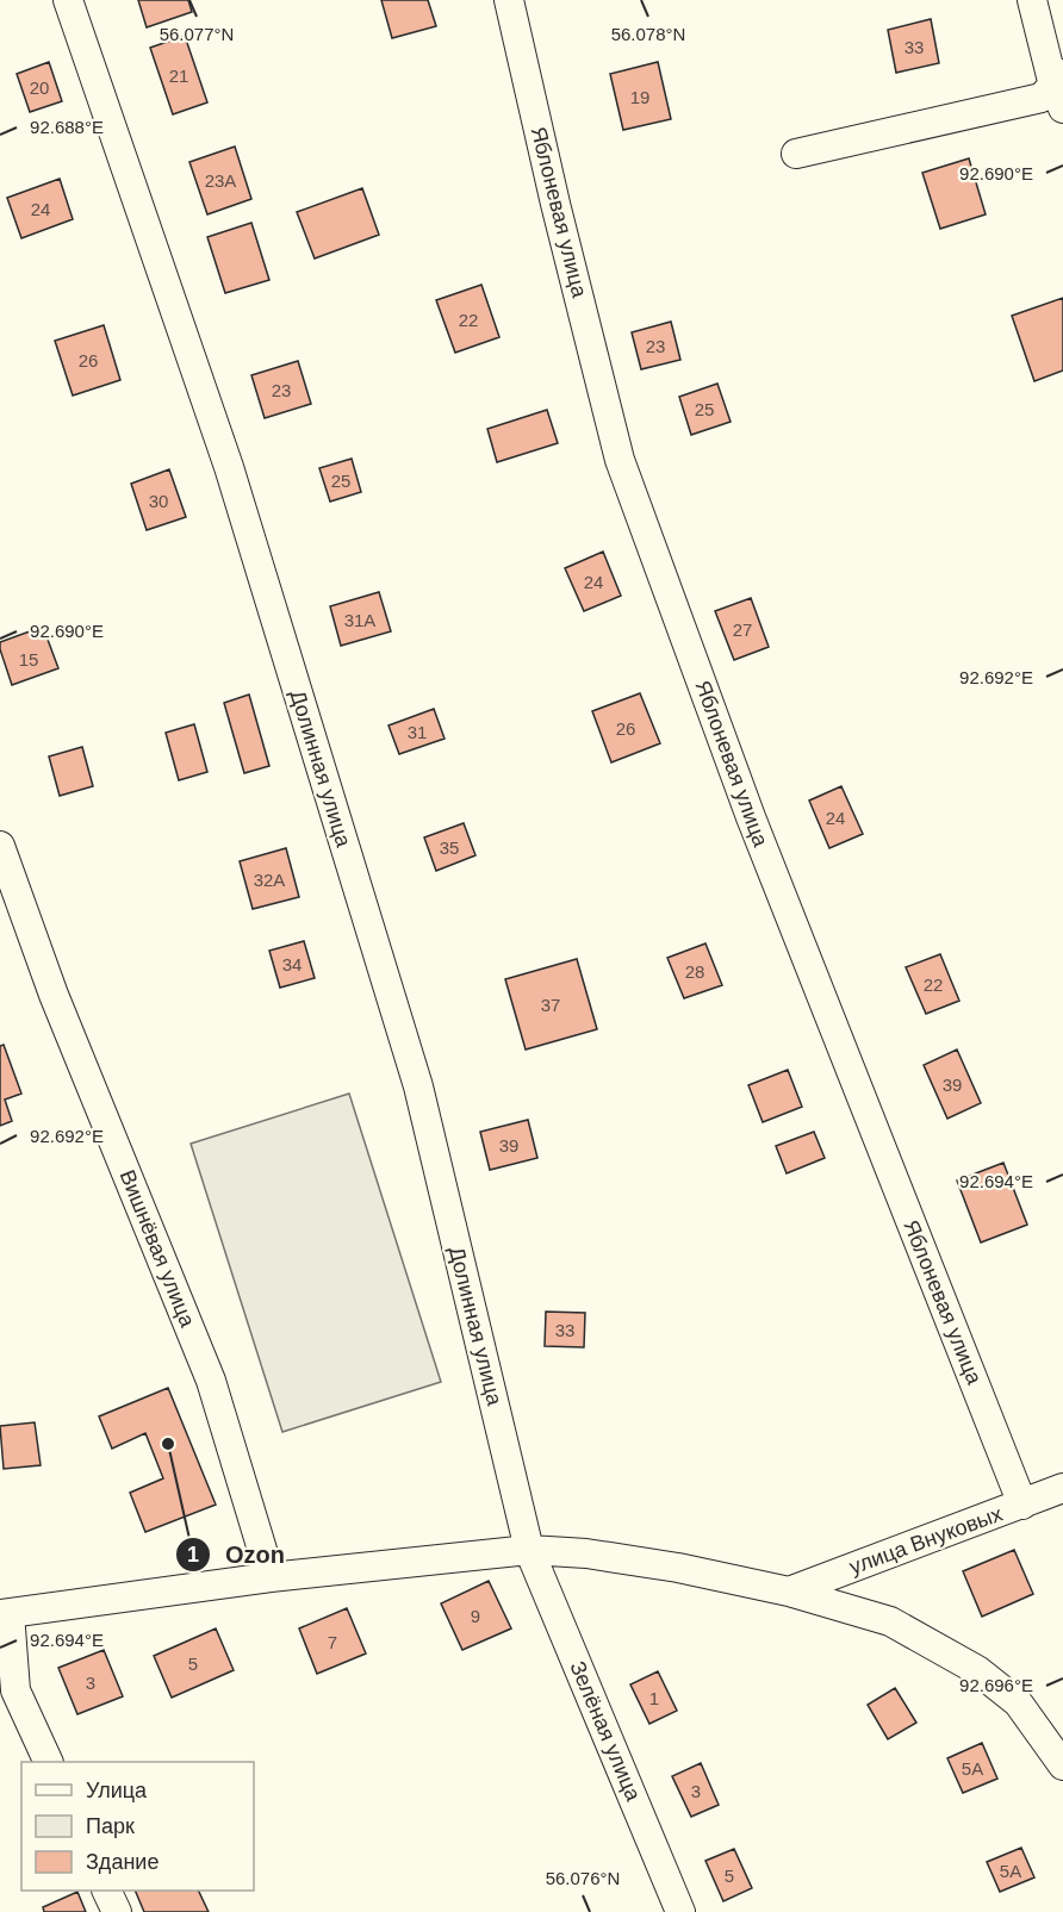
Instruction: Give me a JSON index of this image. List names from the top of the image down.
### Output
{
  "streets": {
    "street": [
      "Яблоневая улица",
      "Долинная улица",
      "Вишнёвая улица",
      "улица Внуковых",
      "Зелёная улица"
    ]
  },
  "crossings": [
    ["Яблоневая улица", "улица Внуковых"],
    ["Долинная улица", "Зелёная улица"]
  ],
  "places": ["Ozon"],
  "house_numbers": [
    "33",
    "21",
    "20",
    "19",
    "23А",
    "24",
    "22",
    "23",
    "26",
    "23",
    "25",
    "25",
    "30",
    "24",
    "31А",
    "27",
    "15",
    "26",
    "31",
    "24",
    "35",
    "32А",
    "34",
    "28",
    "22",
    "37",
    "39",
    "39",
    "33",
    "9",
    "7",
    "5",
    "3",
    "1",
    "5А",
    "3",
    "5А",
    "5"
  ],
  "legend": ["Улица", "Парк", "Здание"],
  "coordinates": [
    "56.078°N",
    "56.077°N",
    "92.688°E",
    "92.690°E",
    "92.692°E",
    "92.694°E",
    "92.696°E",
    "56.076°N"
  ]
}
